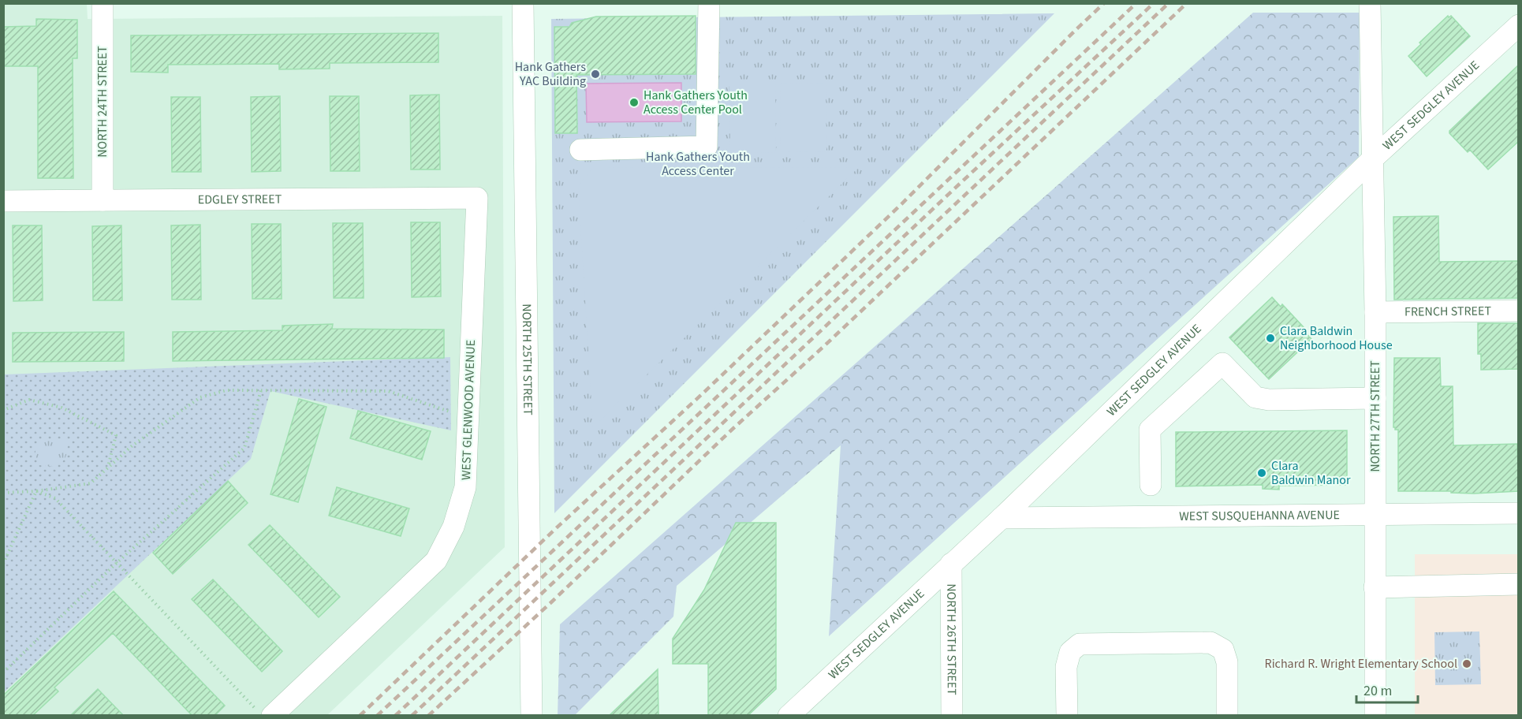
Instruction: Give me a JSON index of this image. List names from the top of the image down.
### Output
{
  "streets": {
    "street": [
      "NORTH 24TH STREET",
      "WEST SEDGLEY AVENUE",
      "EDGLEY STREET",
      "FRENCH STREET",
      "NORTH 25TH STREET",
      "WEST GLENWOOD AVENUE",
      "NORTH 27TH STREET",
      "WEST SUSQUEHANNA AVENUE",
      "NORTH 26TH STREET"
    ]
  },
  "crossings": [
    ["NORTH 24TH STREET", "EDGLEY STREET"],
    ["WEST SEDGLEY AVENUE", "NORTH 27TH STREET"],
    ["WEST SEDGLEY AVENUE", "WEST SUSQUEHANNA AVENUE"],
    ["WEST SEDGLEY AVENUE", "NORTH 26TH STREET"],
    ["EDGLEY STREET", "WEST GLENWOOD AVENUE"],
    ["FRENCH STREET", "NORTH 27TH STREET"],
    ["NORTH 27TH STREET", "WEST SUSQUEHANNA AVENUE"]
  ],
  "parks": ["Hank Gathers Youth Access Center"],
  "places": [
    "Hank Gathers YAC Building",
    "Hank Gathers Youth Access Center Pool",
    "Clara Baldwin Neighborhood House",
    "Clara Baldwin Manor",
    "Richard R. Wright Elementary School"
  ],
  "scale_bar": "20 m"
}
